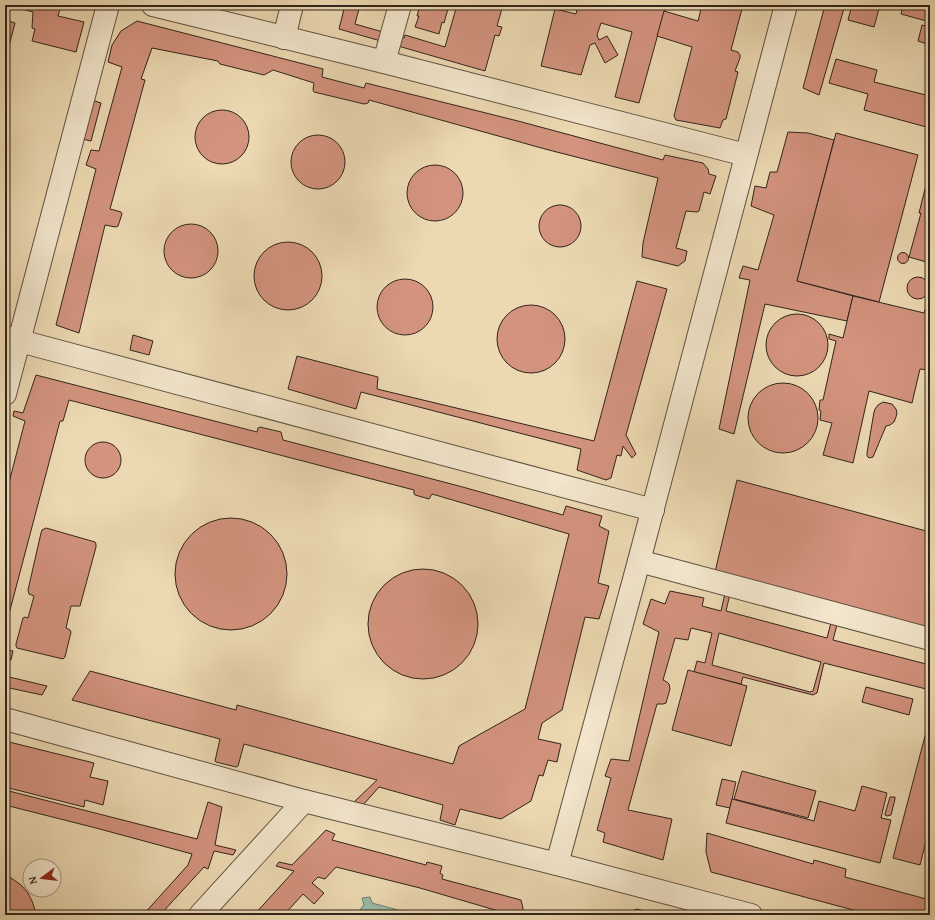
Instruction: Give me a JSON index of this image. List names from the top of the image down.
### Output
{
  "north": "left"
}
